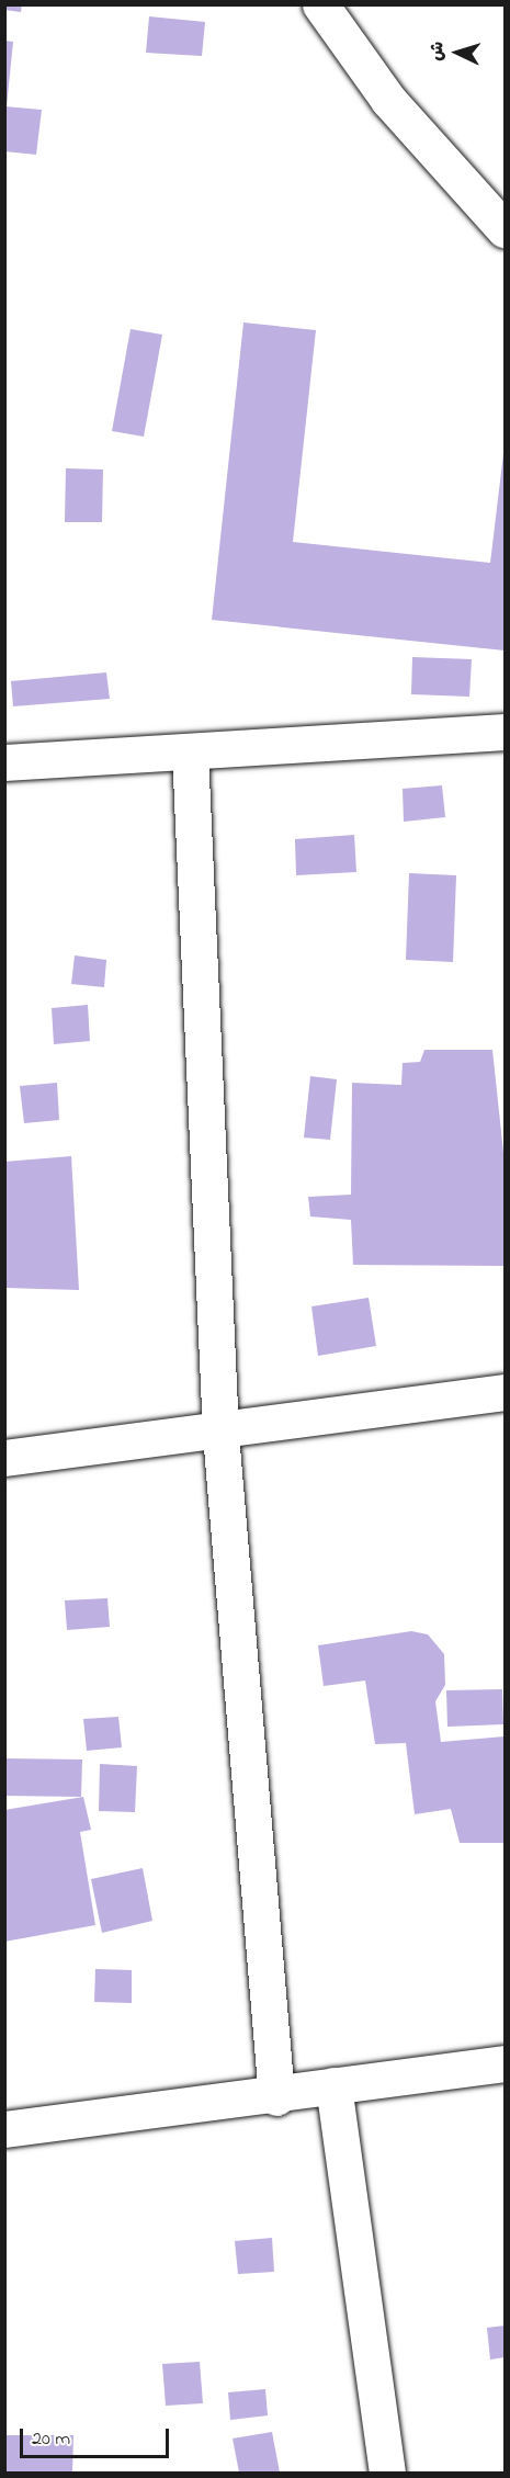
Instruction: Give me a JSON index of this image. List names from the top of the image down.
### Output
{
  "scale_bar": "20 m",
  "north": "left"
}
